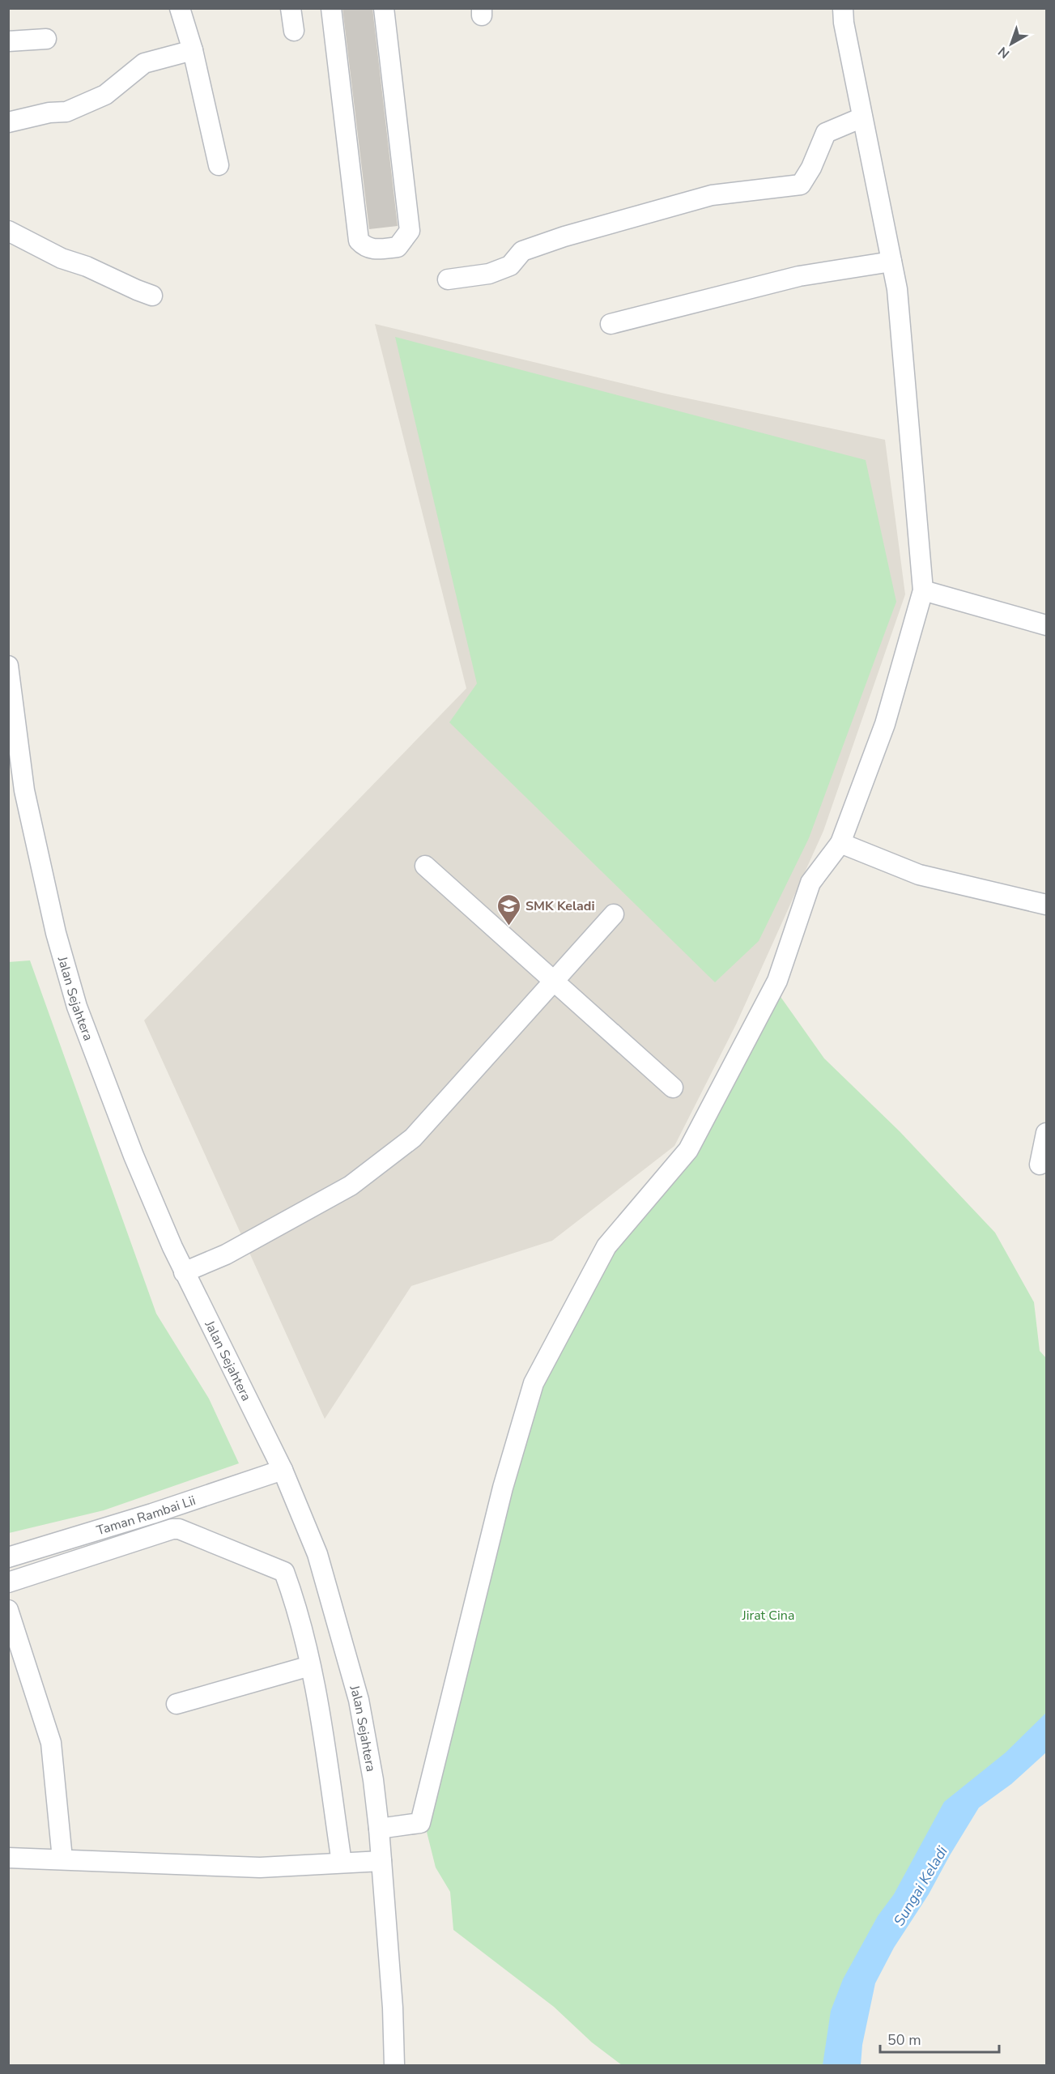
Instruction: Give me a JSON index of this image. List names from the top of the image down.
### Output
{
  "streets": {
    "street": ["Jalan Sejahtera", "Taman Rambai Lii"]
  },
  "crossings": [
    ["Jalan Sejahtera", "Taman Rambai Lii"]
  ],
  "water": ["Sungai Keladi"],
  "parks": ["Jirat Cina"],
  "places": {
    "school or university": ["SMK Keladi"]
  },
  "scale_bar": "50 m",
  "north": "bottom left"
}
